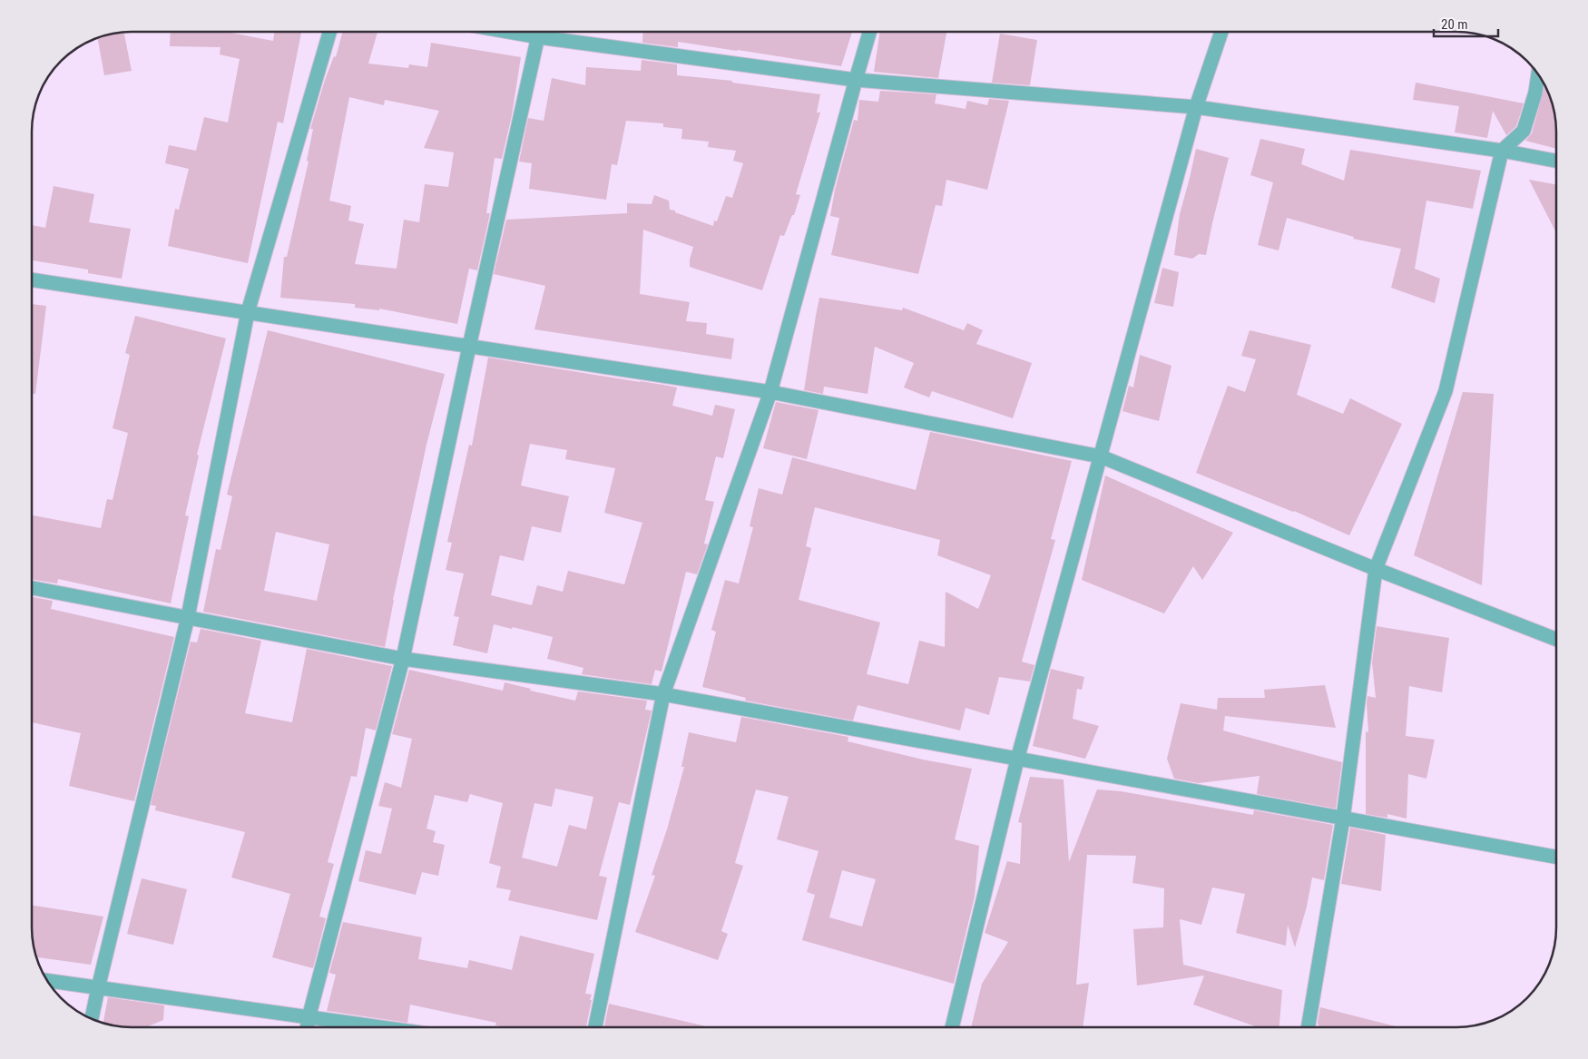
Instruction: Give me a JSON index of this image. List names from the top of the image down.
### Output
{
  "scale_bar": "20 m"
}
